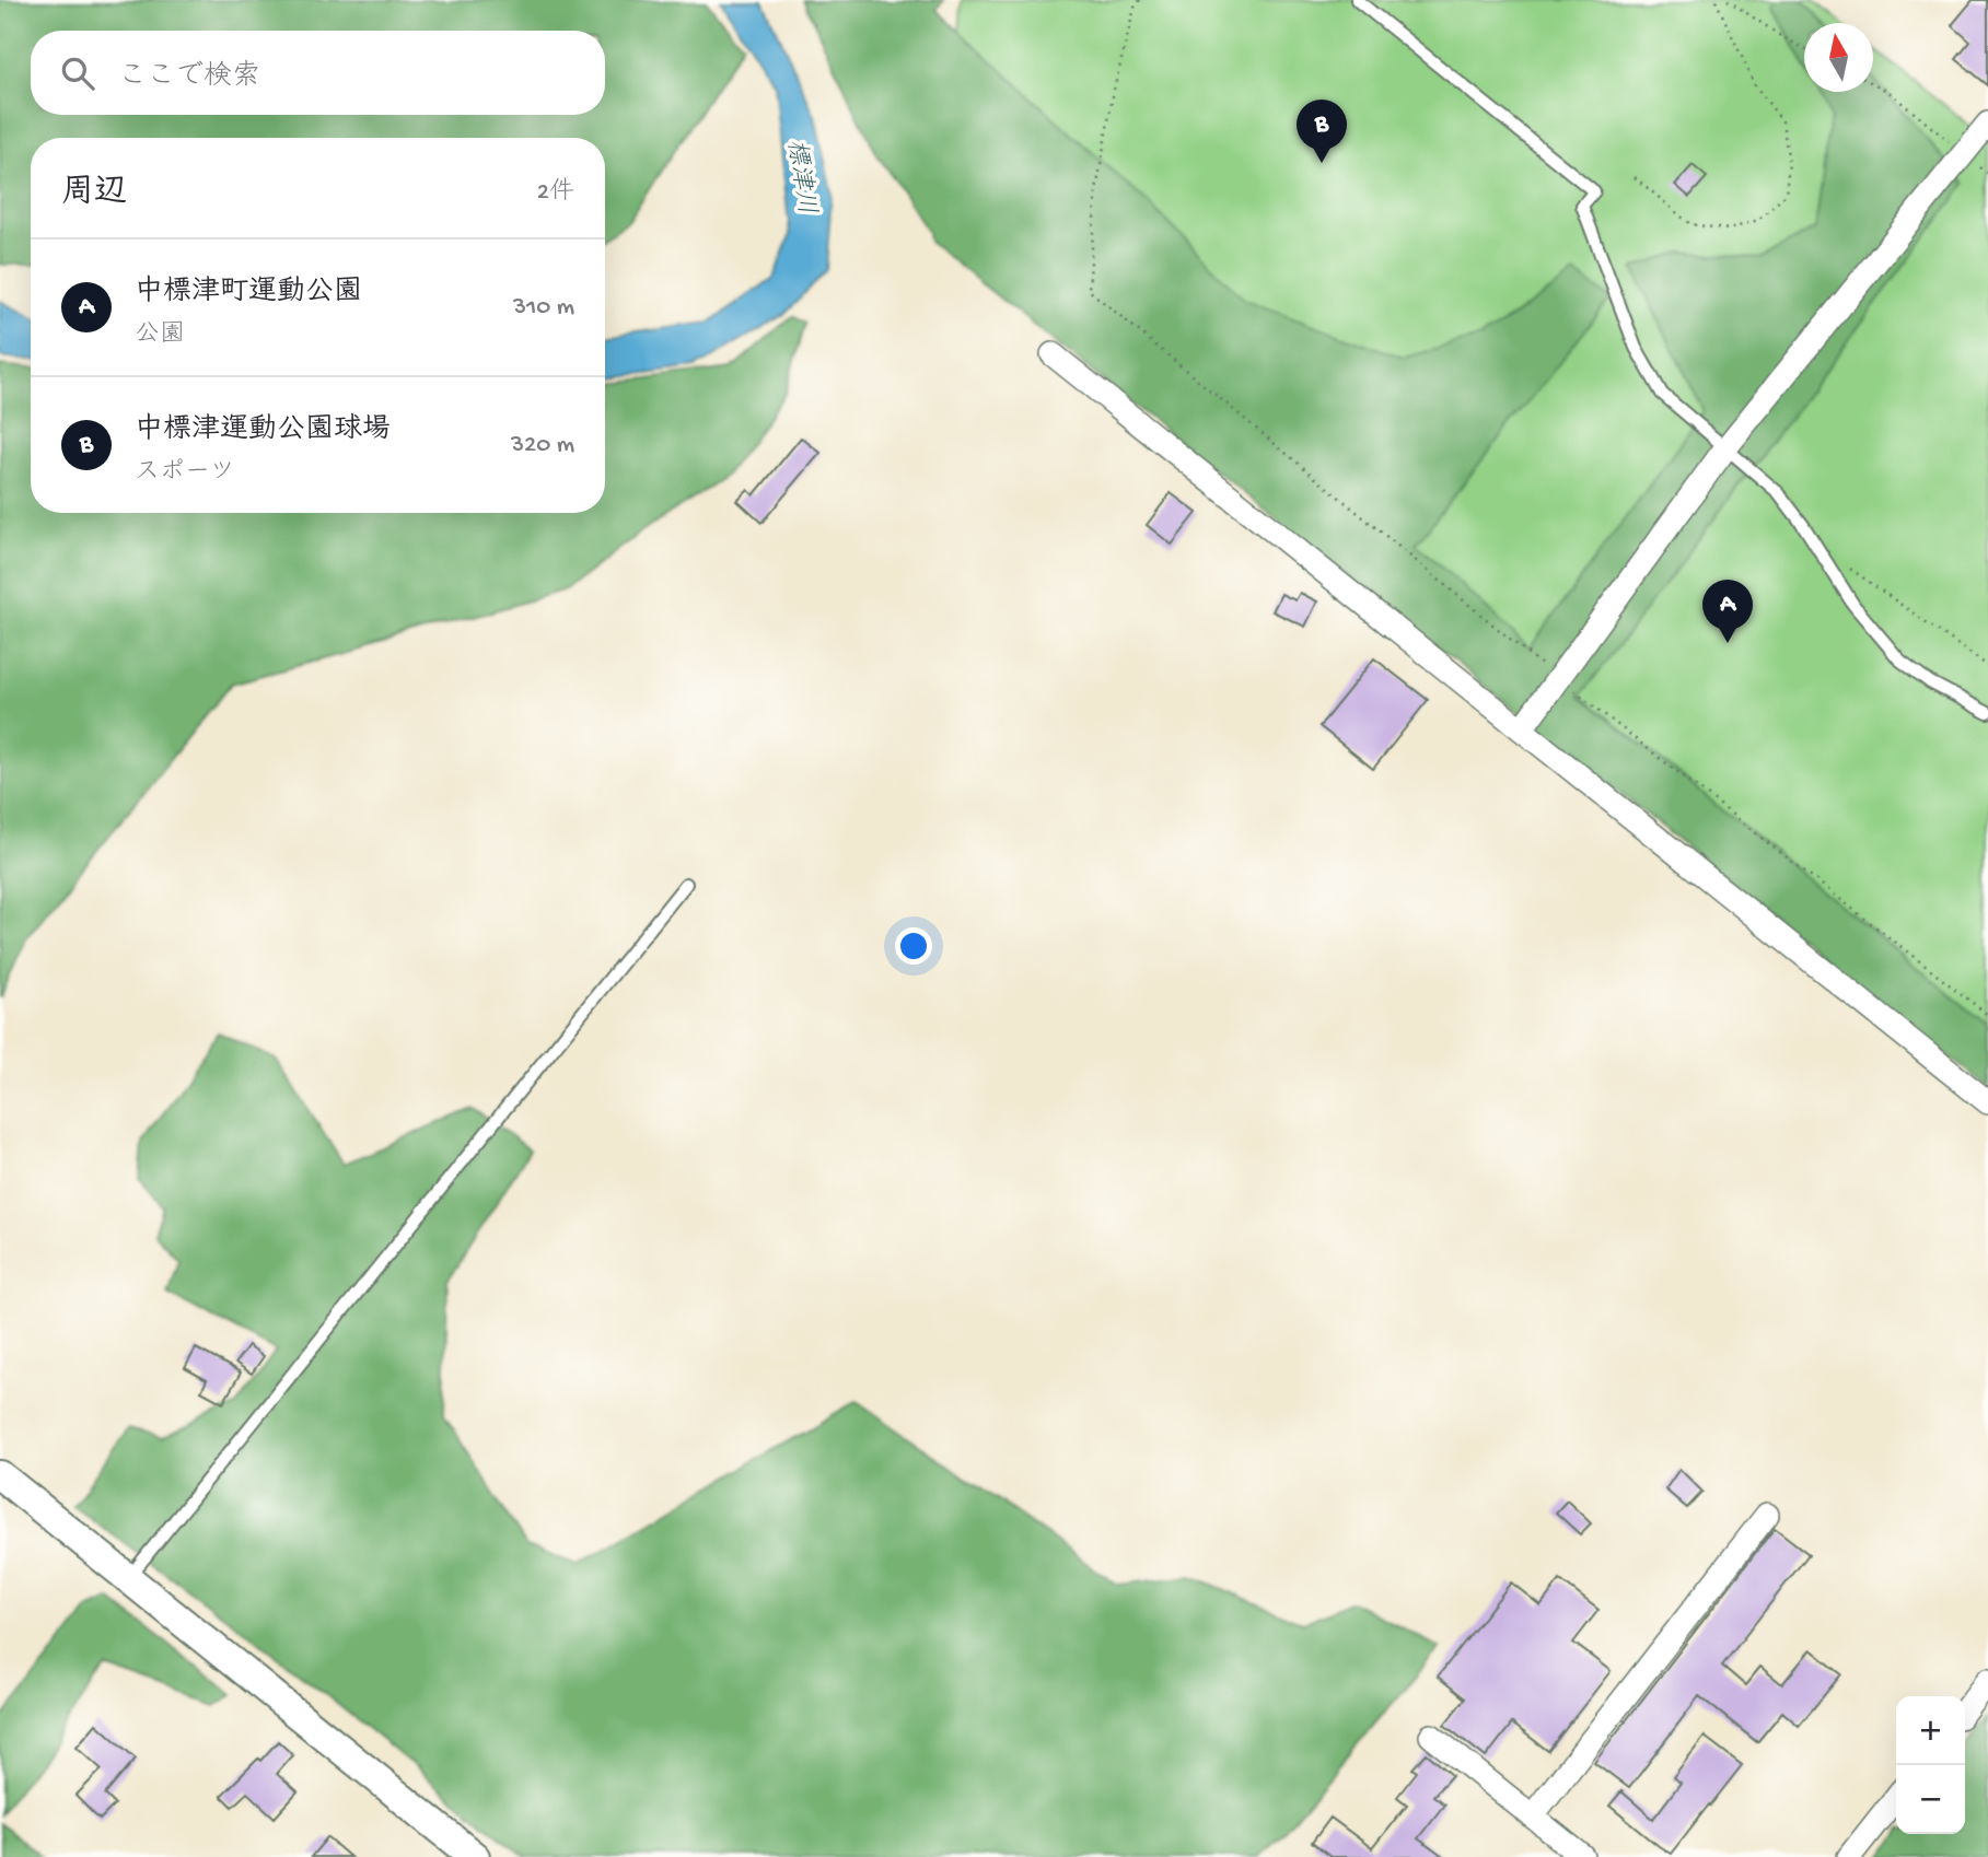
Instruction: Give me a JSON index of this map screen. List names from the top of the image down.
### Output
{
  "water": ["標津川"],
  "north": "top",
  "page": {
    "search": "ここで検索",
    "pins": ["B", "A"],
    "heading": ["周辺", "2件"],
    "list": [
      {
        "mark": "A",
        "name": "中標津町運動公園",
        "note": "公園",
        "value": "310 m"
      },
      {
        "mark": "B",
        "name": "中標津運動公園球場",
        "note": "スポーツ",
        "value": "320 m"
      }
    ],
    "map_buttons": ["+", "−"]
  }
}
